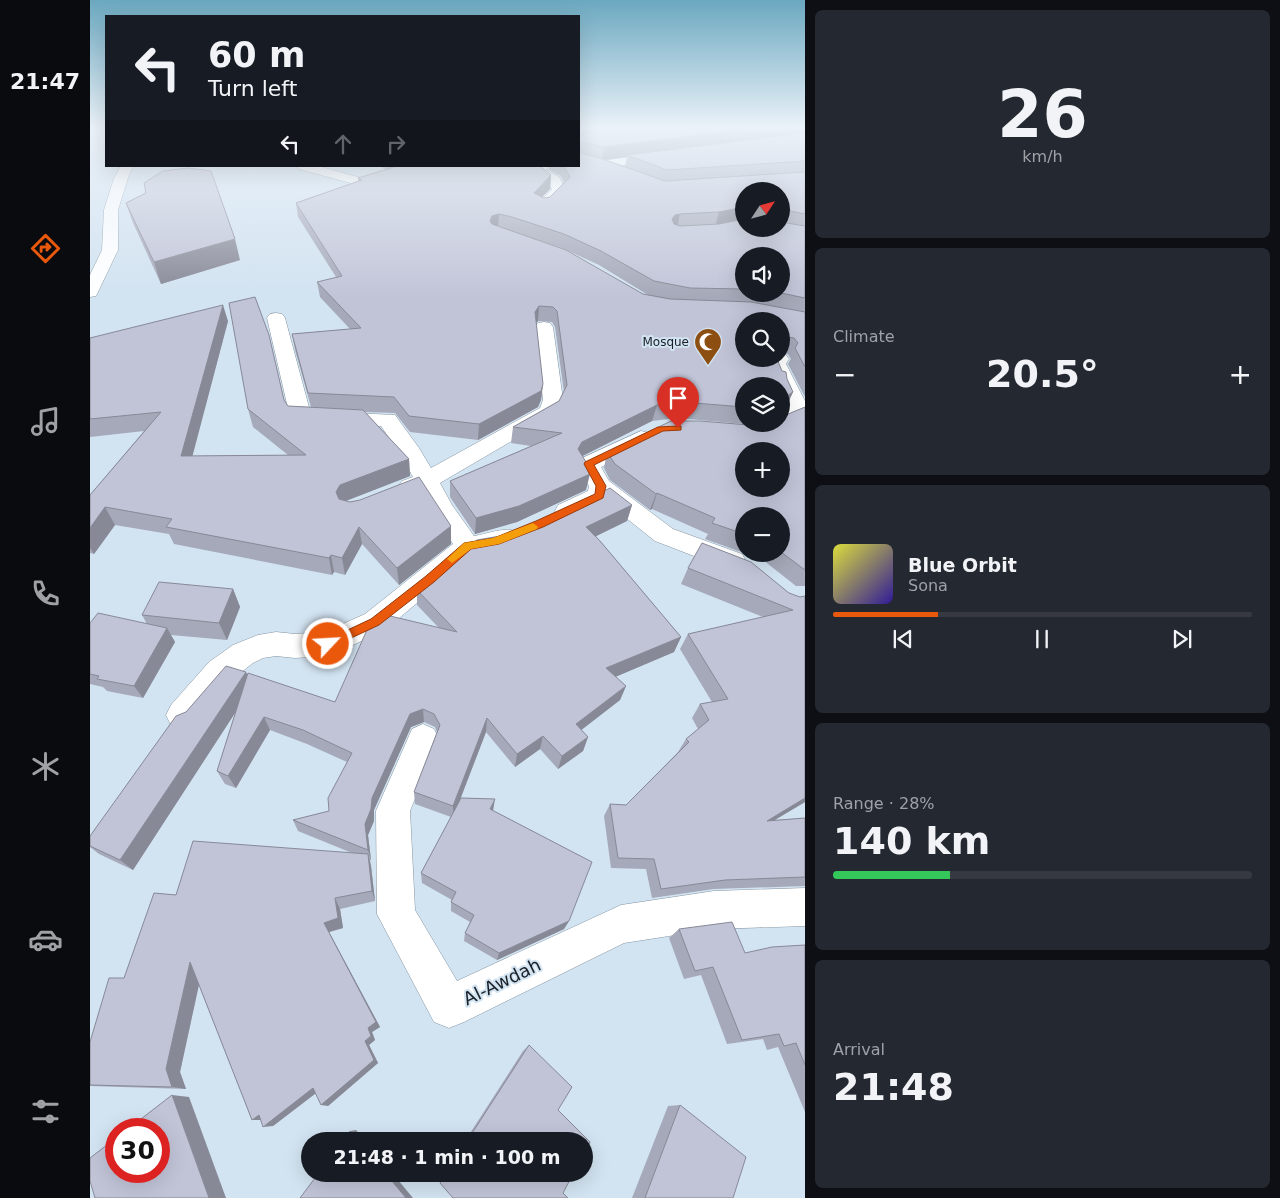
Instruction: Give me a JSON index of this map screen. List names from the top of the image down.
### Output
{
  "streets": {
    "street": ["Al-Awdah"]
  },
  "places": {
    "mosque": ["Mosque"]
  },
  "north": "top right",
  "page": {
    "tabs": "21:47",
    "tile": [
      ["26", "km/h"],
      "Climate",
      ["Range · 28%", "140 km"],
      ["Arrival", "21:48"]
    ],
    "turn": ["60 m", "Turn left"],
    "map_buttons": ["+", "−"],
    "heat": ["−", "20.5°", "+"],
    "song": ["Blue Orbit", "Sona"],
    "limit": "30",
    "trip": "21:48 · 1 min · 100 m"
  }
}
